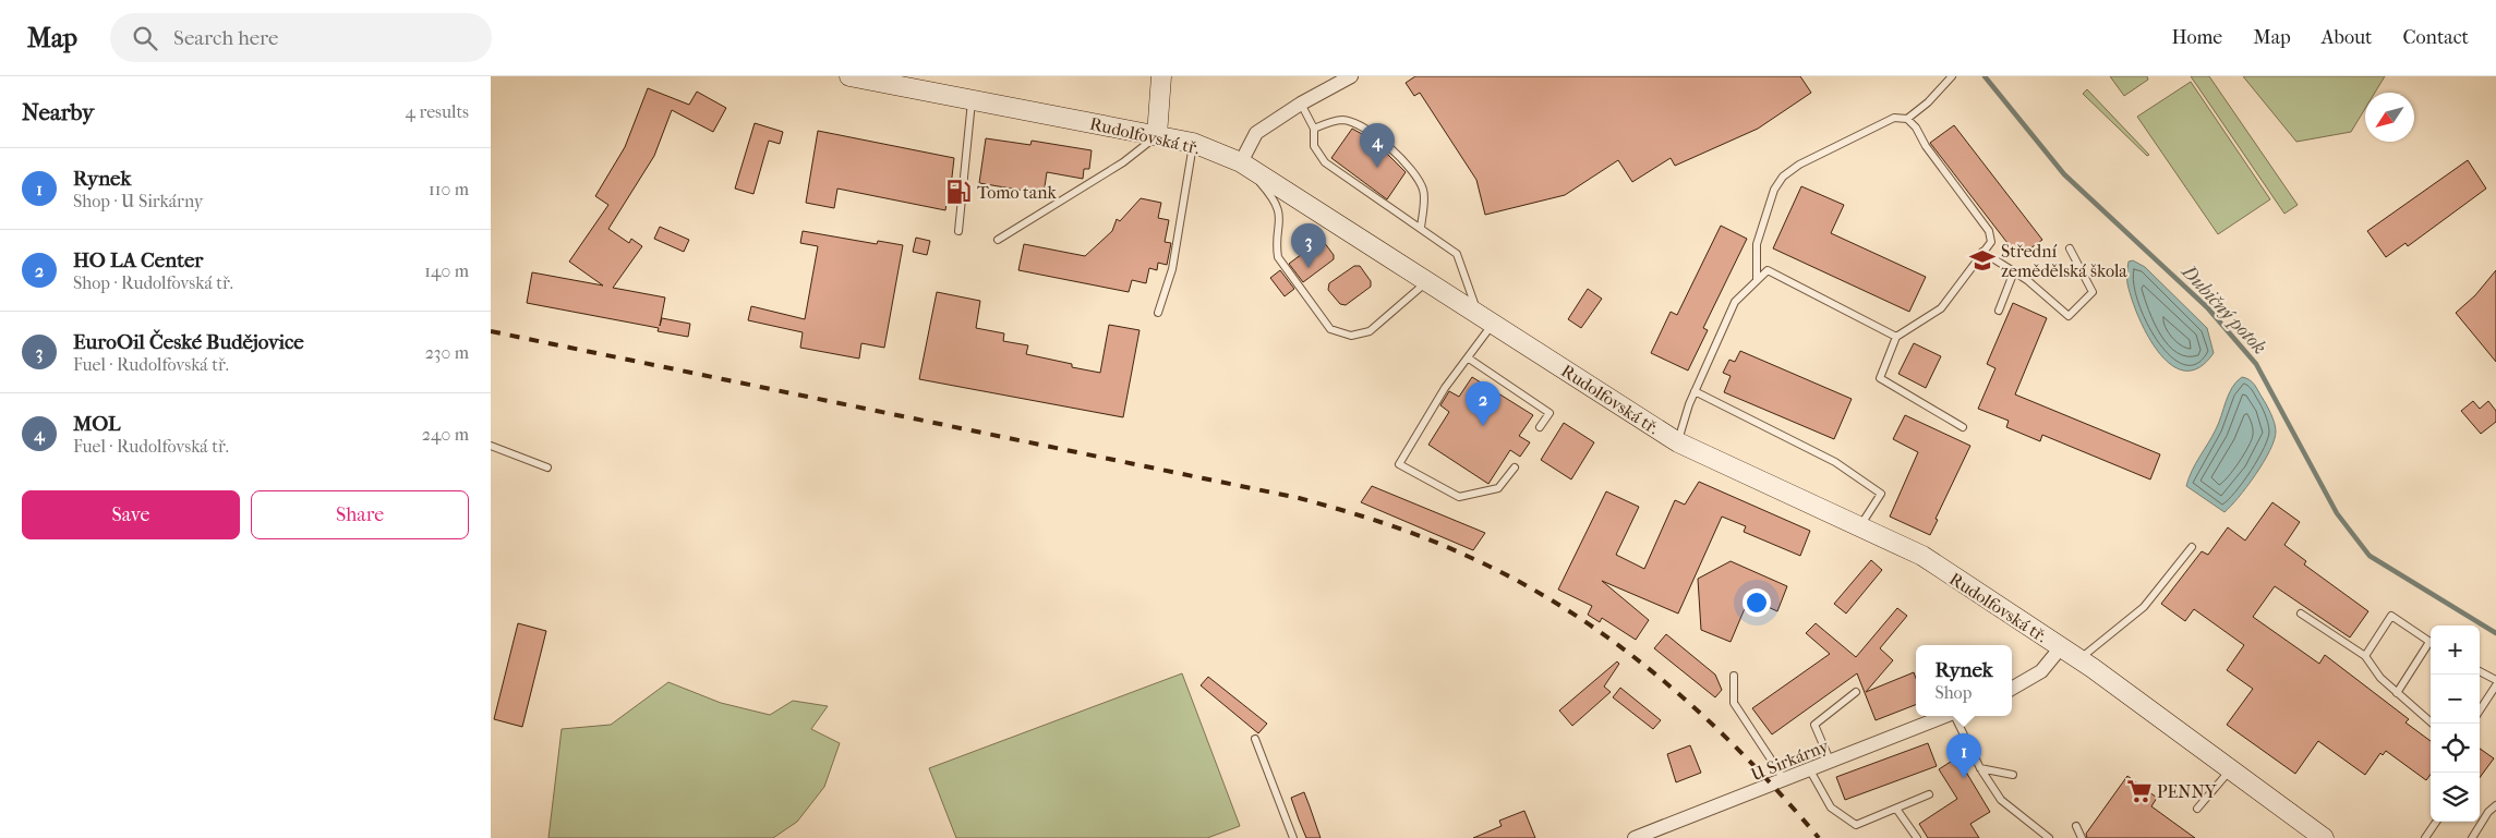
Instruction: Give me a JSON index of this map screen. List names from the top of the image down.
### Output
{
  "streets": {
    "main road": ["Rudolfovská tř."],
    "street": ["U Sirkárny"]
  },
  "water": ["Dubičný potok"],
  "places": {
    "fuel station": ["Tomo tank"],
    "school or university": ["Střední zemědělská škola"],
    "supermarket": ["PENNY"]
  },
  "north": "bottom left",
  "page": {
    "header": "Map",
    "search": "Search here",
    "nav": [
      "Home",
      "Map",
      "About",
      "Contact"
    ],
    "heading": ["Nearby", "4 results"],
    "pins": [
      "4",
      "3",
      "2",
      "1"
    ],
    "list": [
      {
        "mark": "1",
        "name": "Rynek",
        "note": "Shop · U Sirkárny",
        "value": "110 m"
      },
      {
        "mark": "2",
        "name": "HO LA Center",
        "note": "Shop · Rudolfovská tř.",
        "value": "140 m"
      },
      {
        "mark": "3",
        "name": "EuroOil České Budějovice",
        "note": "Fuel · Rudolfovská tř.",
        "value": "230 m"
      },
      {
        "mark": "4",
        "name": "MOL",
        "note": "Fuel · Rudolfovská tř.",
        "value": "240 m"
      }
    ],
    "buttons": ["Save", "Share"],
    "map_buttons": ["+", "−"],
    "popup": ["Rynek", "Shop"]
  }
}
